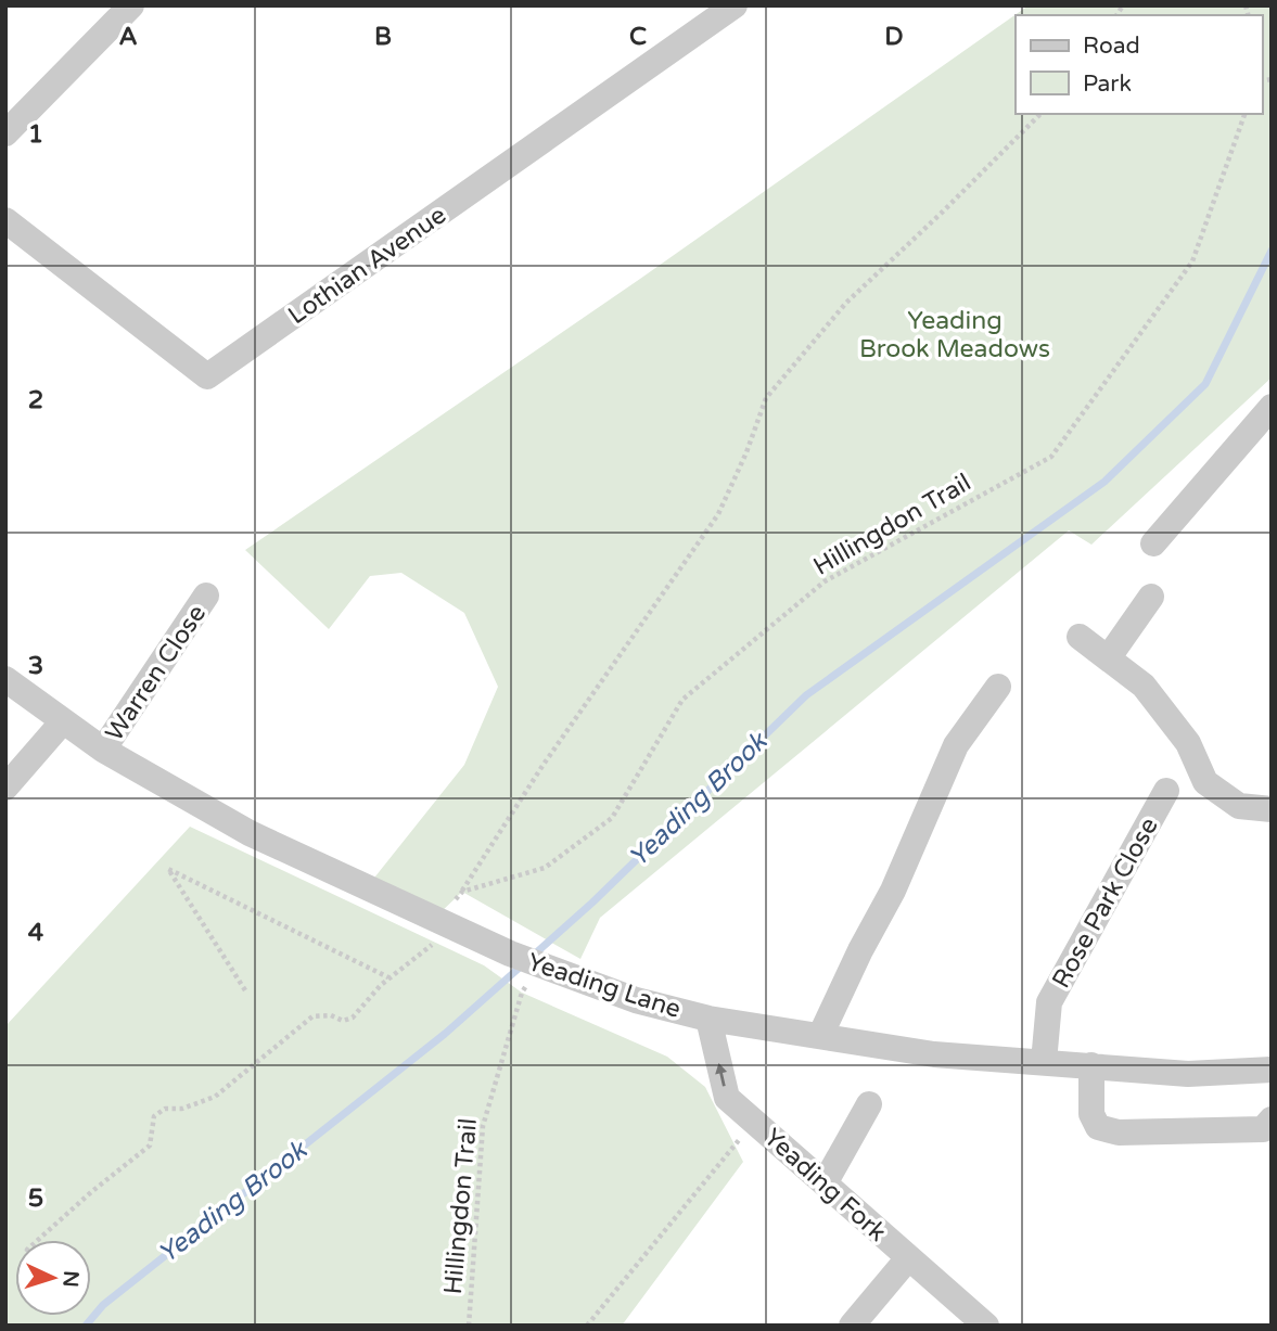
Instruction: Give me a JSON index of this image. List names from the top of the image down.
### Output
{
  "streets": {
    "street": [
      "Lothian Avenue",
      "Warren Close",
      "Rose Park Close",
      "Yeading Lane",
      "Yeading Fork"
    ],
    "path": ["Hillingdon Trail"]
  },
  "crossings": [
    ["Hillingdon Trail", "Yeading Lane"],
    ["Warren Close", "Yeading Lane"],
    ["Rose Park Close", "Yeading Lane"],
    ["Yeading Lane", "Yeading Fork"]
  ],
  "water": ["Yeading Brook"],
  "parks": ["Yeading Brook Meadows"],
  "legend": ["Road", "Park"],
  "north": "right",
  "grid": {
    "columns": [
      "A",
      "B",
      "C",
      "D"
    ],
    "rows": [
      "1",
      "2",
      "3",
      "4",
      "5"
    ]
  }
}
